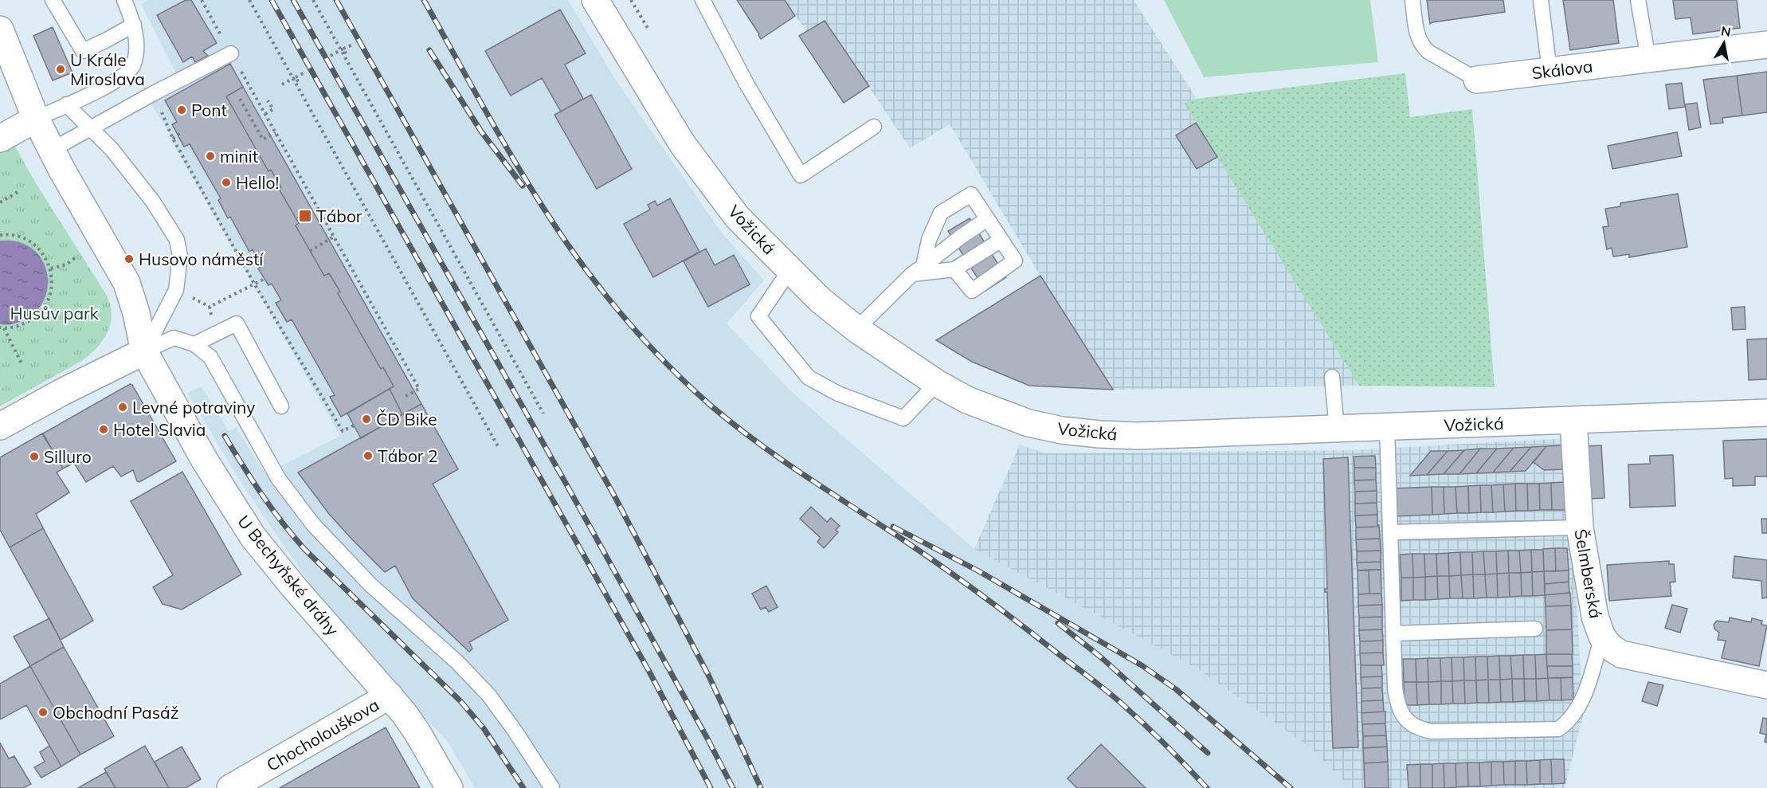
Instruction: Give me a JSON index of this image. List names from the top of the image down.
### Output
{
  "streets": {
    "street": [
      "Skálova",
      "Vožická",
      "Šelmberská",
      "U Bechyňské dráhy",
      "Chocholouškova"
    ]
  },
  "crossings": [
    ["Vožická", "Šelmberská"],
    ["U Bechyňské dráhy", "Chocholouškova"]
  ],
  "parks": ["Husův park"],
  "places": {
    "other": [
      "U Krále Miroslava",
      "Pont",
      "minit",
      "Hello!",
      "Husovo náměstí",
      "Levné potraviny",
      "ČD Bike",
      "Hotel Slavia",
      "Tábor 2",
      "Silluro",
      "Obchodní Pasáž"
    ],
    "transit": ["Tábor"]
  },
  "north": "top"
}
